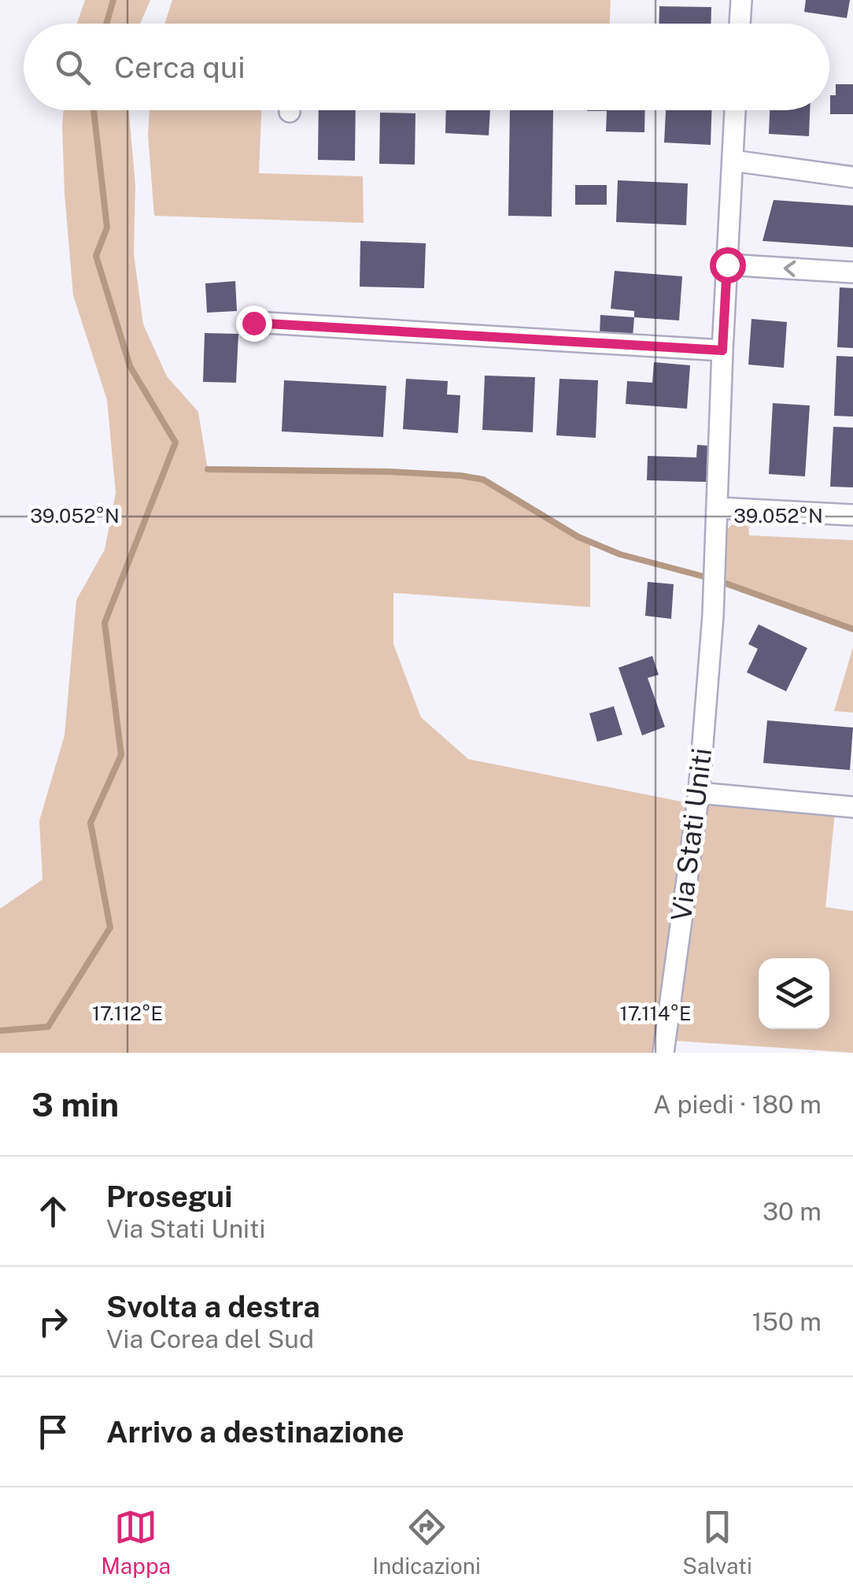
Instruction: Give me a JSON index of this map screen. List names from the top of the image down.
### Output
{
  "streets": {
    "street": ["Via Stati Uniti"]
  },
  "page": {
    "search": "Cerca qui",
    "heading": ["3 min", "A piedi · 180 m"],
    "list": [
      ["Prosegui", "Via Stati Uniti", "30 m"],
      ["Svolta a destra", "Via Corea del Sud", "150 m"],
      "Arrivo a destinazione"
    ],
    "nav": ["Mappa", "Indicazioni", "Salvati"]
  },
  "coordinates": ["39.052°N", "17.112°E", "17.114°E"]
}
